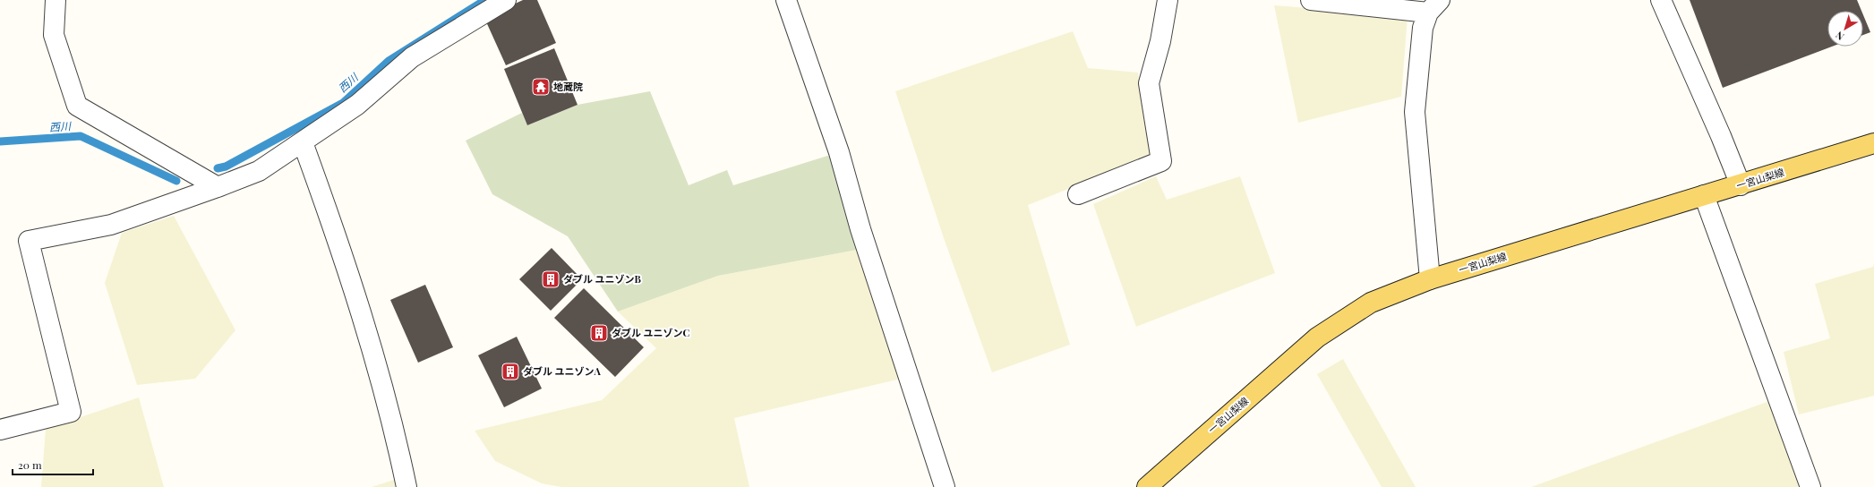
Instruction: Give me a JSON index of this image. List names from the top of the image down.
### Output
{
  "streets": {
    "main road": ["一宮山梨線"]
  },
  "water": ["西川"],
  "places": {
    "temple": ["地蔵院"],
    "building": ["ダブル ユニゾンB", "ダブル ユニゾンC", "ダブル ユニゾンA"]
  },
  "scale_bar": "20 m",
  "north": "bottom left"
}
